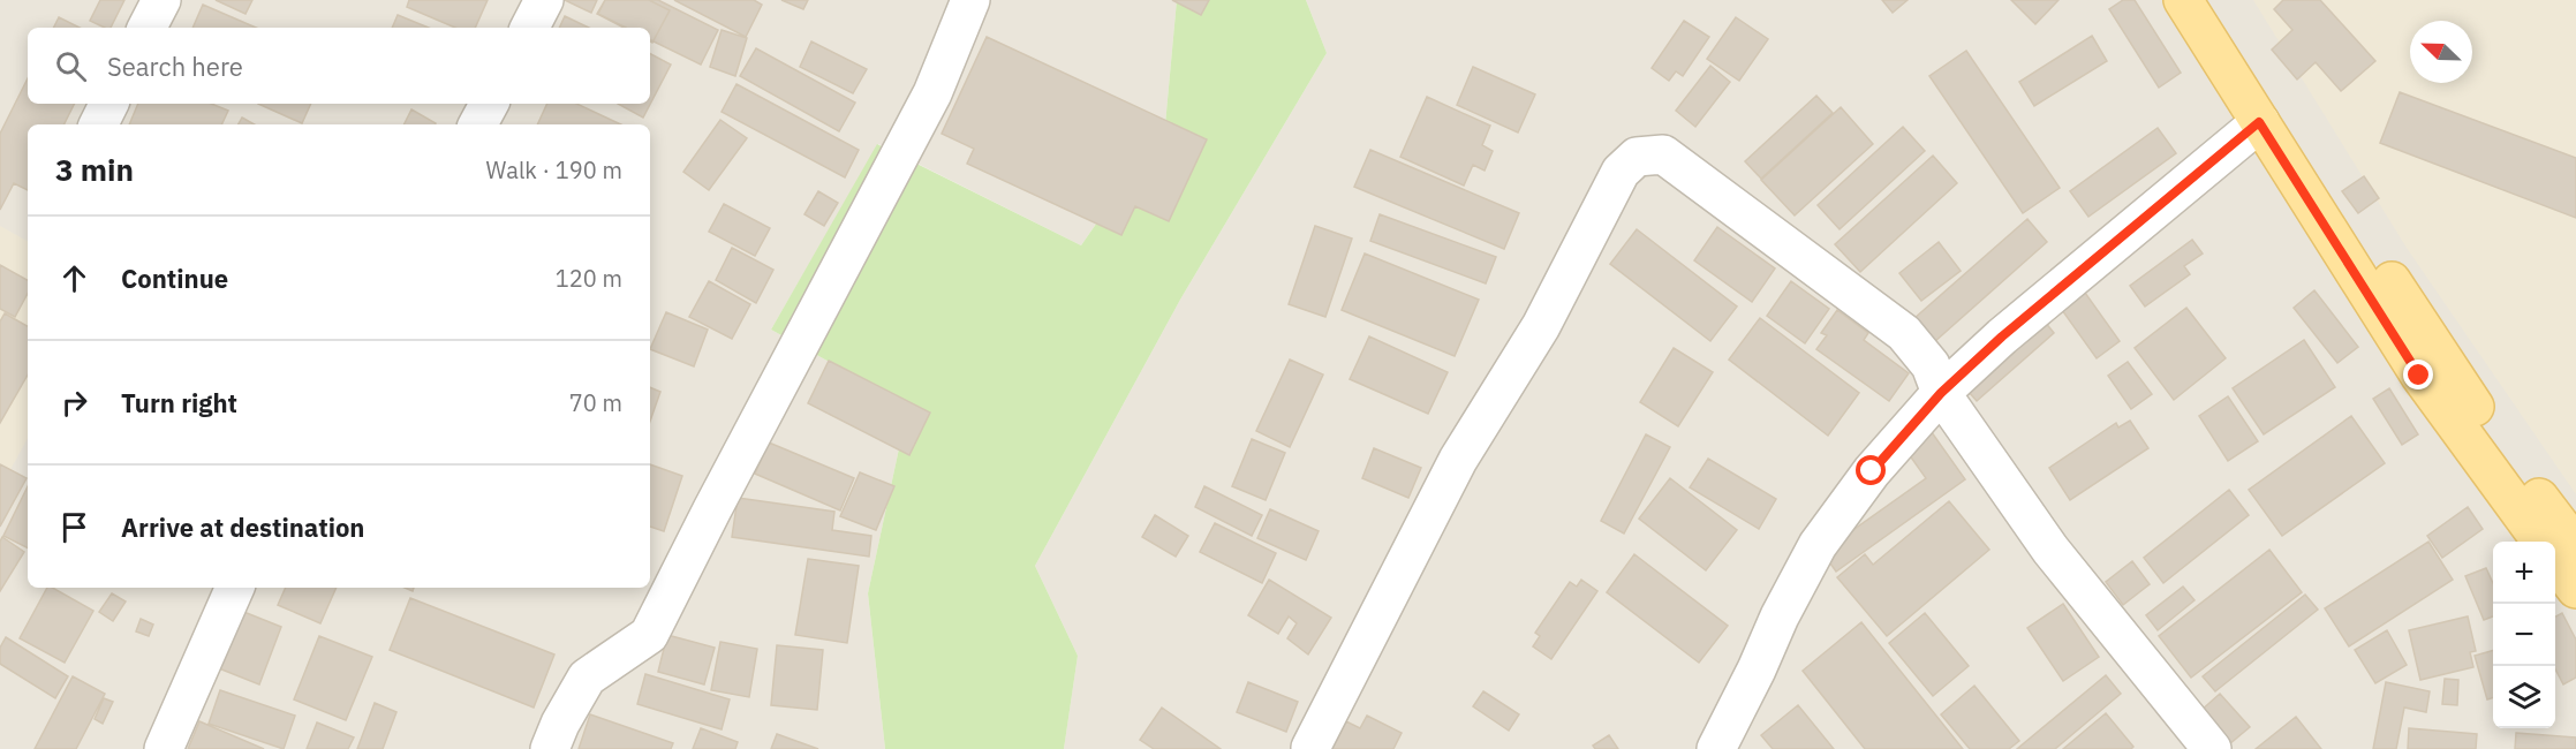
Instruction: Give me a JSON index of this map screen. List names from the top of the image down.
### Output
{
  "north": "top left",
  "page": {
    "search": "Search here",
    "heading": ["3 min", "Walk · 190 m"],
    "list": [
      ["Continue", "120 m"],
      ["Turn right", "70 m"],
      "Arrive at destination"
    ],
    "map_buttons": ["+", "−"]
  }
}
